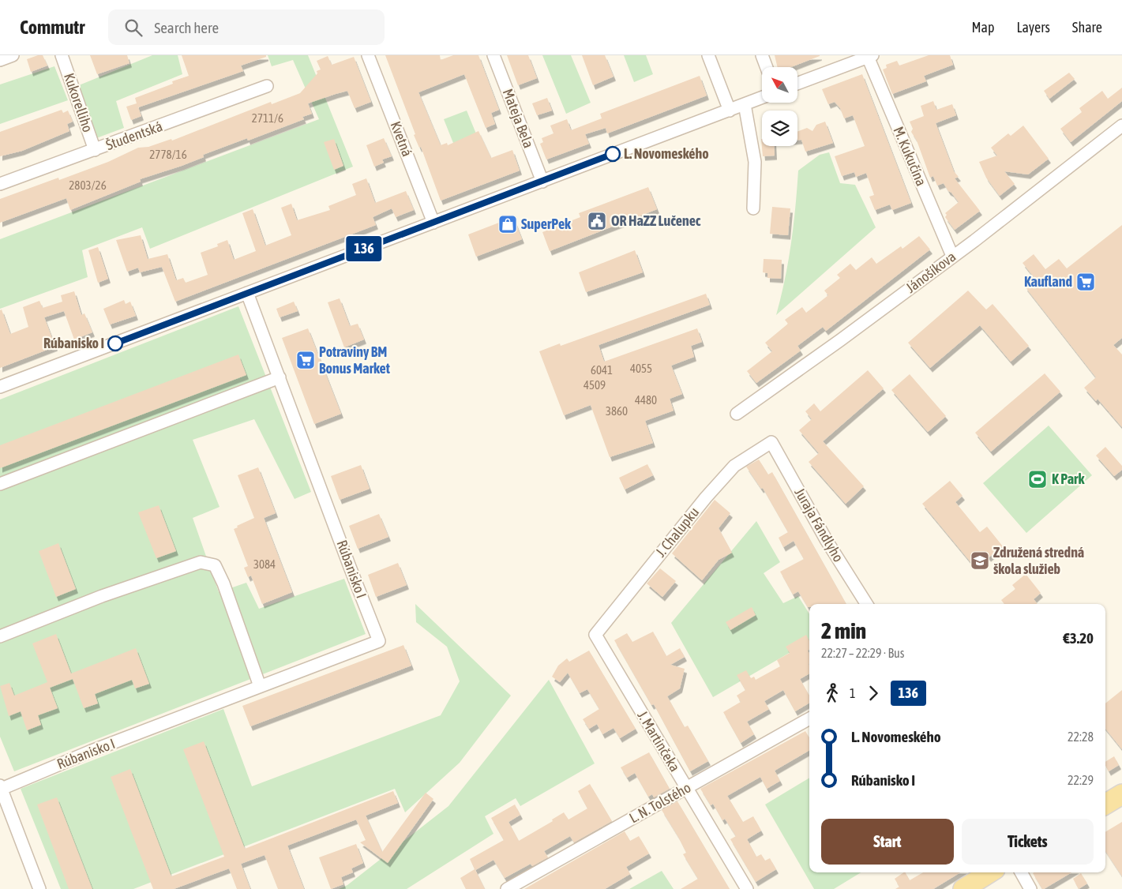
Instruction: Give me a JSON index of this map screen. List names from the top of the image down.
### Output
{
  "streets": {
    "street": [
      "Kukorelliho",
      "Mateja Bela",
      "Študentská",
      "Kvetná",
      "M. Kukučína",
      "Jánošíkova",
      "Juraja Fándlyho",
      "J. Chalupku",
      "Rúbanisko I",
      "J. Martinčeka",
      "L. N. Tolstého"
    ]
  },
  "crossings": [
    ["Kukorelliho", "Študentská"],
    ["M. Kukučína", "Jánošíkova"],
    ["Juraja Fándlyho", "J. Chalupku"],
    ["J. Chalupku", "J. Martinčeka"],
    ["J. Martinčeka", "L. N. Tolstého"]
  ],
  "places": {
    "other": ["L. Novomeského", "Rúbanisko I"],
    "public building": ["OR HaZZ Lučenec"],
    "shop": ["SuperPek"],
    "supermarket": ["Kaufland", "Potraviny BM Bonus Market"],
    "sports": ["K Park"],
    "school or university": ["Združená stredná škola služieb"]
  },
  "lines": ["bus line 136"],
  "house_numbers": [
    "2711/6",
    "2778/16",
    "2803/26",
    "4055",
    "6041",
    "4509",
    "4480",
    "3860",
    "3084"
  ],
  "north": "top left",
  "page": {
    "header": "Commutr",
    "search": "Search here",
    "nav": ["Map", "Layers", "Share"],
    "on_map": "136",
    "heading": ["2 min", "22:27 – 22:29 · Bus", "€3.20"],
    "legs": ["1", "136"],
    "list": [
      {
        "name": "L. Novomeského",
        "value": "22:28"
      },
      {
        "name": "Rúbanisko I",
        "value": "22:29"
      }
    ],
    "buttons": ["Start", "Tickets"]
  }
}
